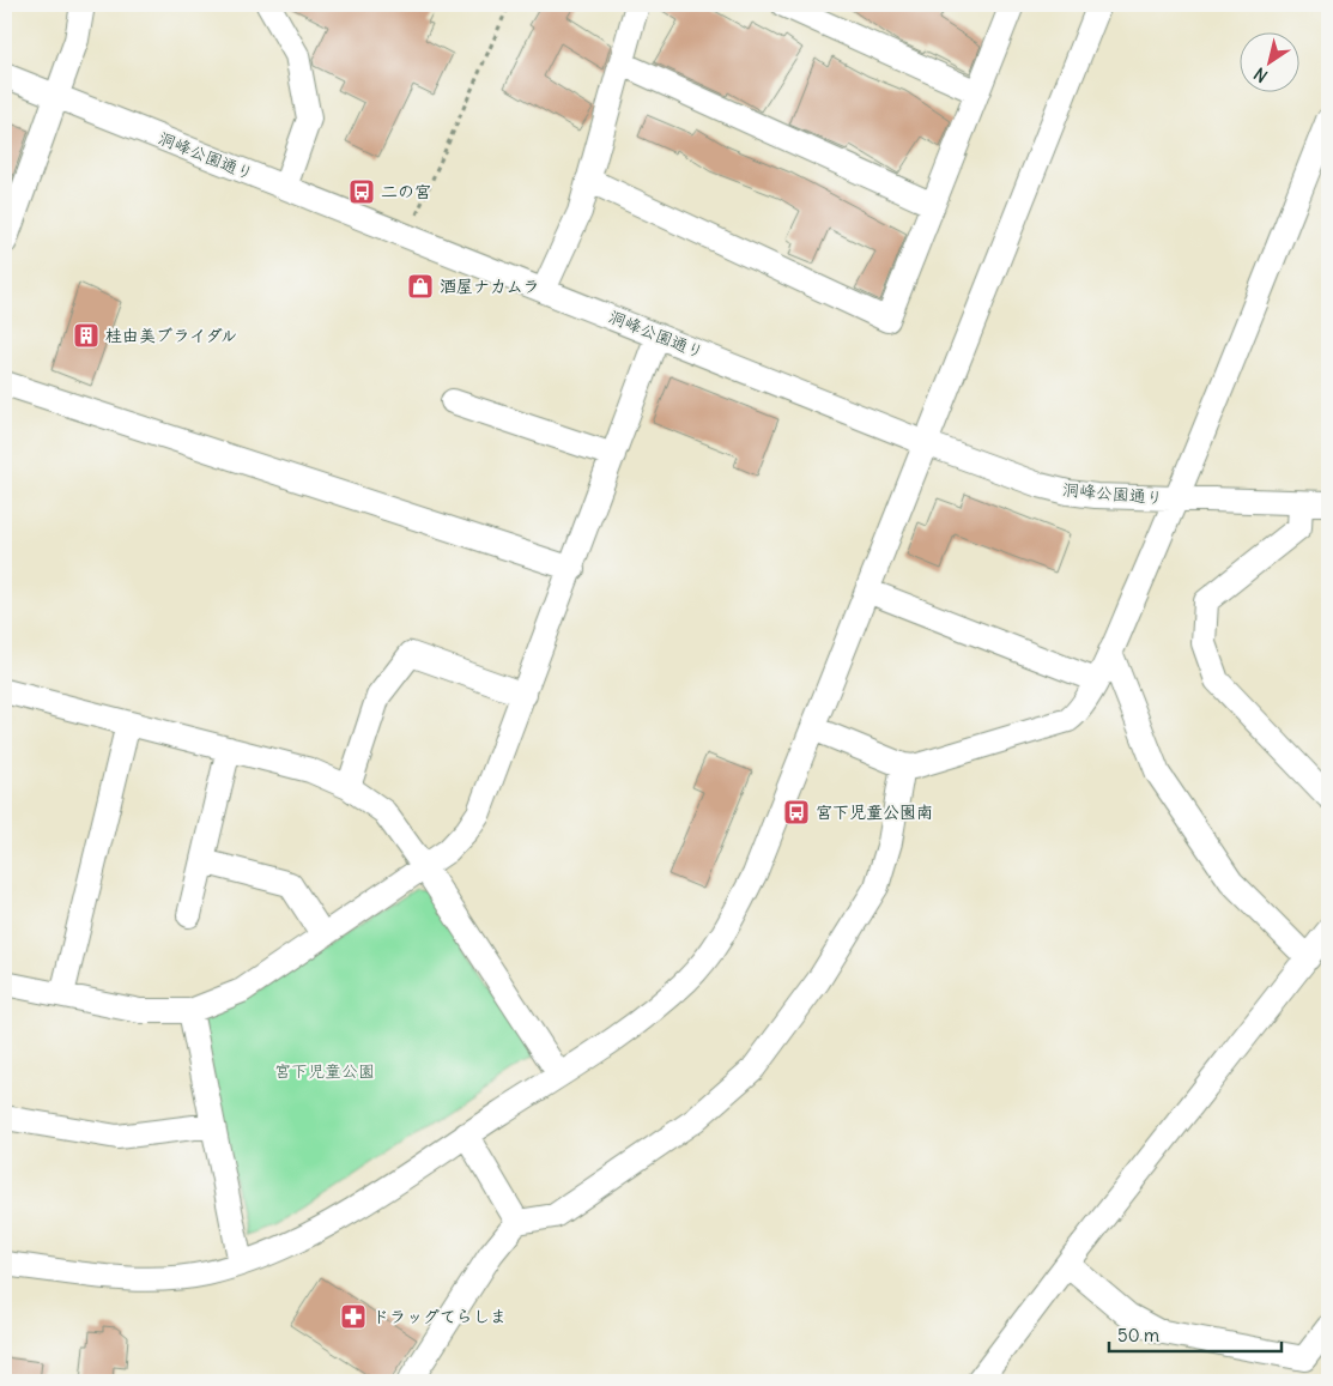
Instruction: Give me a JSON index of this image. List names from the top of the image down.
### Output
{
  "streets": {
    "street": ["洞峰公園通り"]
  },
  "parks": ["宮下児童公園"],
  "places": {
    "bus stop": ["二の宮", "宮下児童公園南"],
    "shop": ["酒屋ナカムラ"],
    "building": ["桂由美ブライダル"],
    "pharmacy": ["ドラッグてらしま"]
  },
  "scale_bar": "50 m",
  "north": "bottom left"
}
